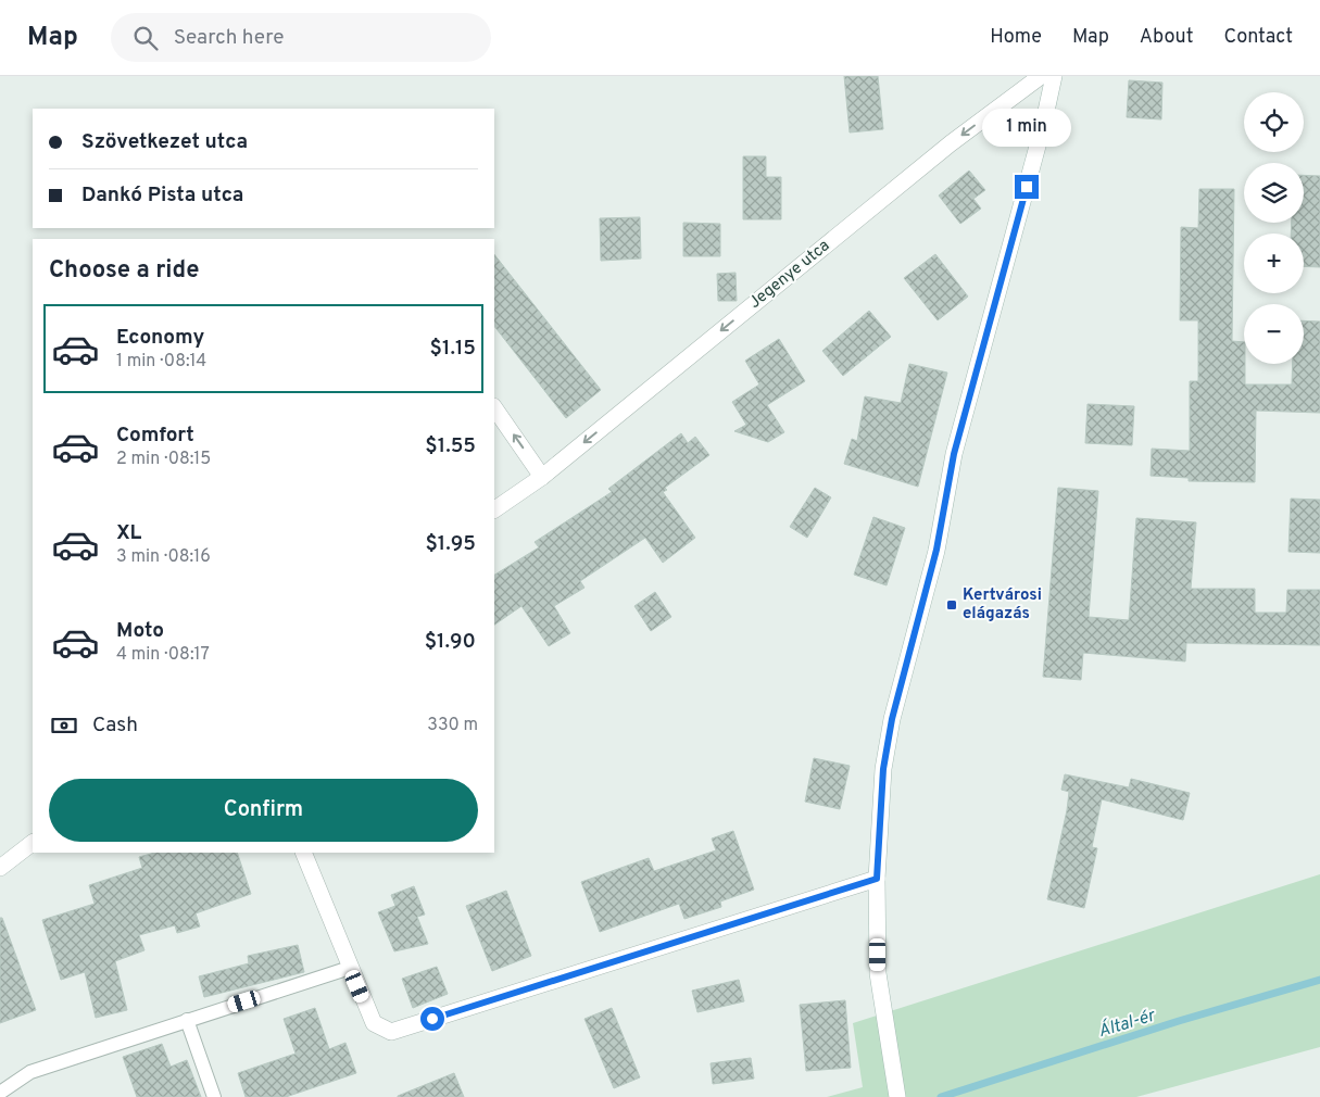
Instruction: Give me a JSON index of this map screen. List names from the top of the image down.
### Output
{
  "streets": {
    "street": ["Jegenye utca"]
  },
  "one_way": ["Jegenye utca"],
  "water": ["Által-ér"],
  "places": {
    "transit": ["Kertvárosi elágazás"]
  },
  "page": {
    "header": "Map",
    "search": "Search here",
    "nav": [
      "Home",
      "Map",
      "About",
      "Contact"
    ],
    "map_buttons": ["+", "−"],
    "bubble": "1 min",
    "banner": ["Szövetkezet utca", "Dankó Pista utca"],
    "heading": "Choose a ride",
    "list": [
      {
        "name": "Economy",
        "note": "1 min · 08:14",
        "value": "$1.15"
      },
      {
        "name": "Comfort",
        "note": "2 min · 08:15",
        "value": "$1.55"
      },
      {
        "name": "XL",
        "note": "3 min · 08:16",
        "value": "$1.95"
      },
      {
        "name": "Moto",
        "note": "4 min · 08:17",
        "value": "$1.90"
      }
    ],
    "pay": ["Cash", "330 m"],
    "buttons": "Confirm"
  }
}
